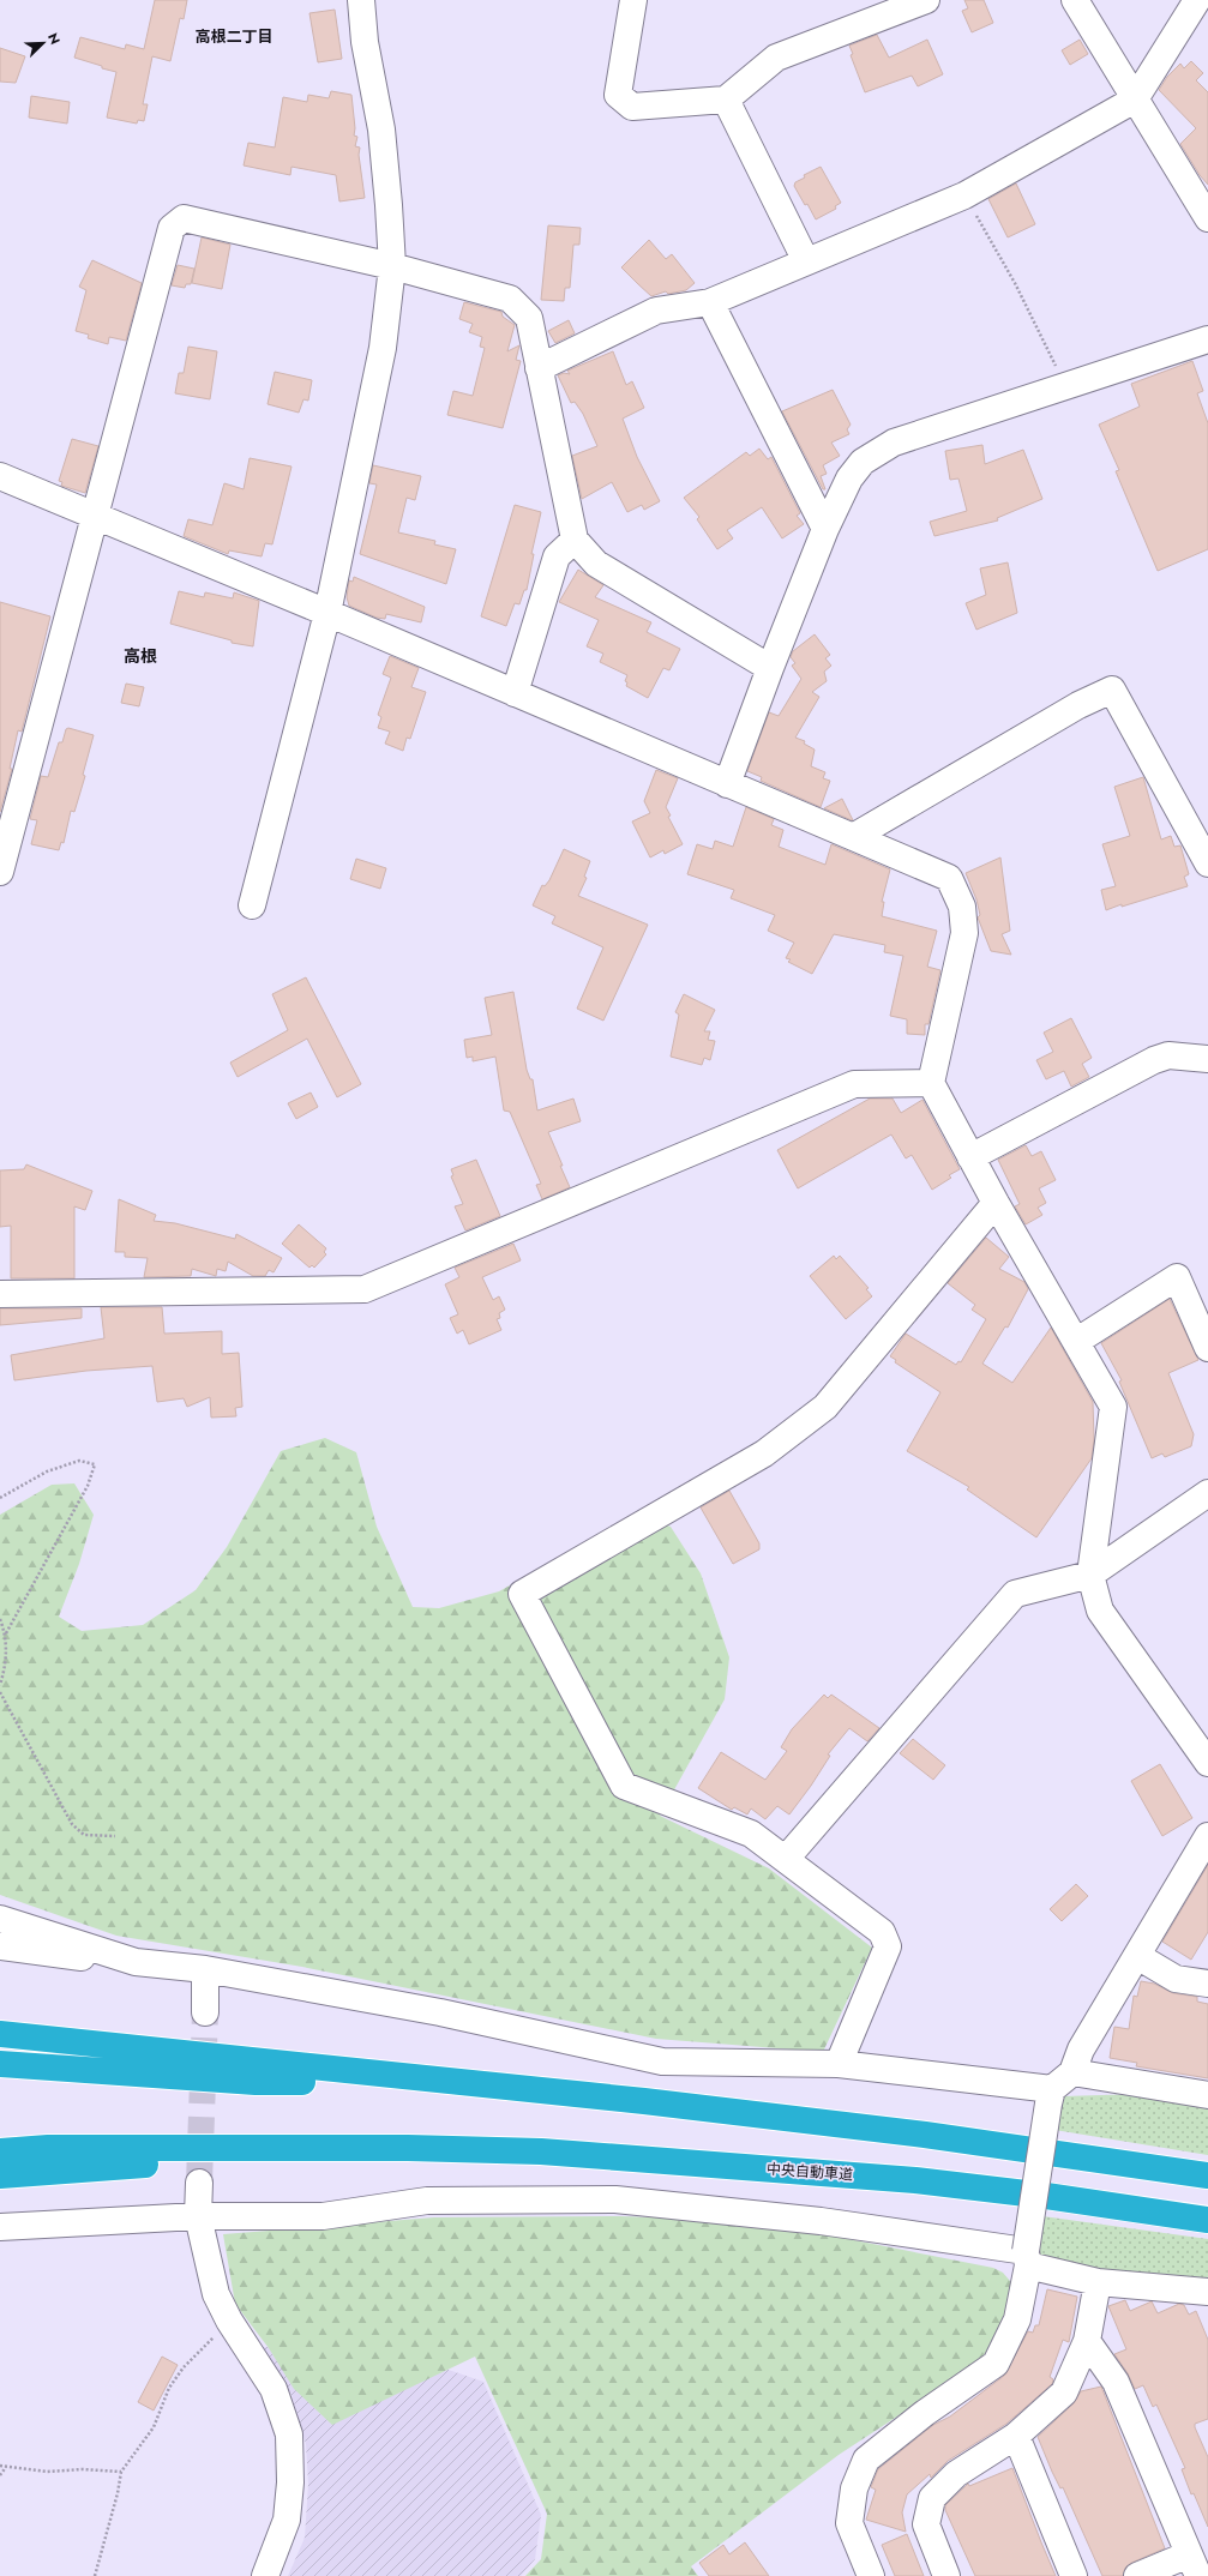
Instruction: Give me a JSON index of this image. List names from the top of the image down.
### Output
{
  "streets": {
    "highway": ["中央自動車道"]
  },
  "districts": ["高根二丁目", "高根"],
  "north": "top right"
}
